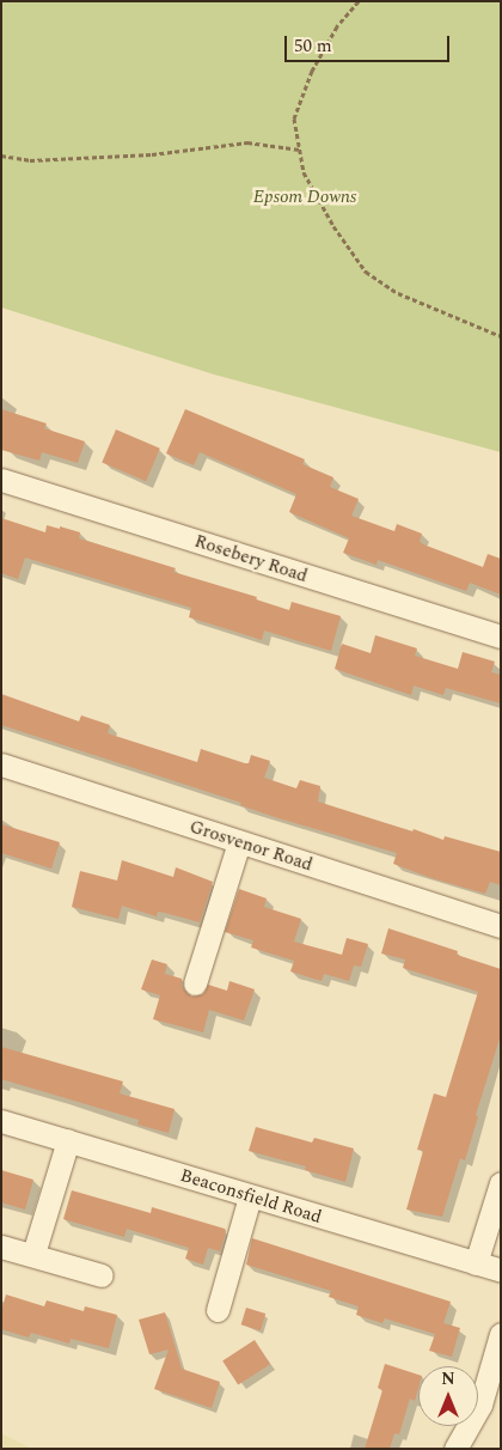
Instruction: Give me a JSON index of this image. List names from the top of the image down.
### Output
{
  "streets": {
    "street": ["Rosebery Road", "Grosvenor Road", "Beaconsfield Road"]
  },
  "parks": ["Epsom Downs"],
  "scale_bar": "50 m",
  "north": "top"
}
